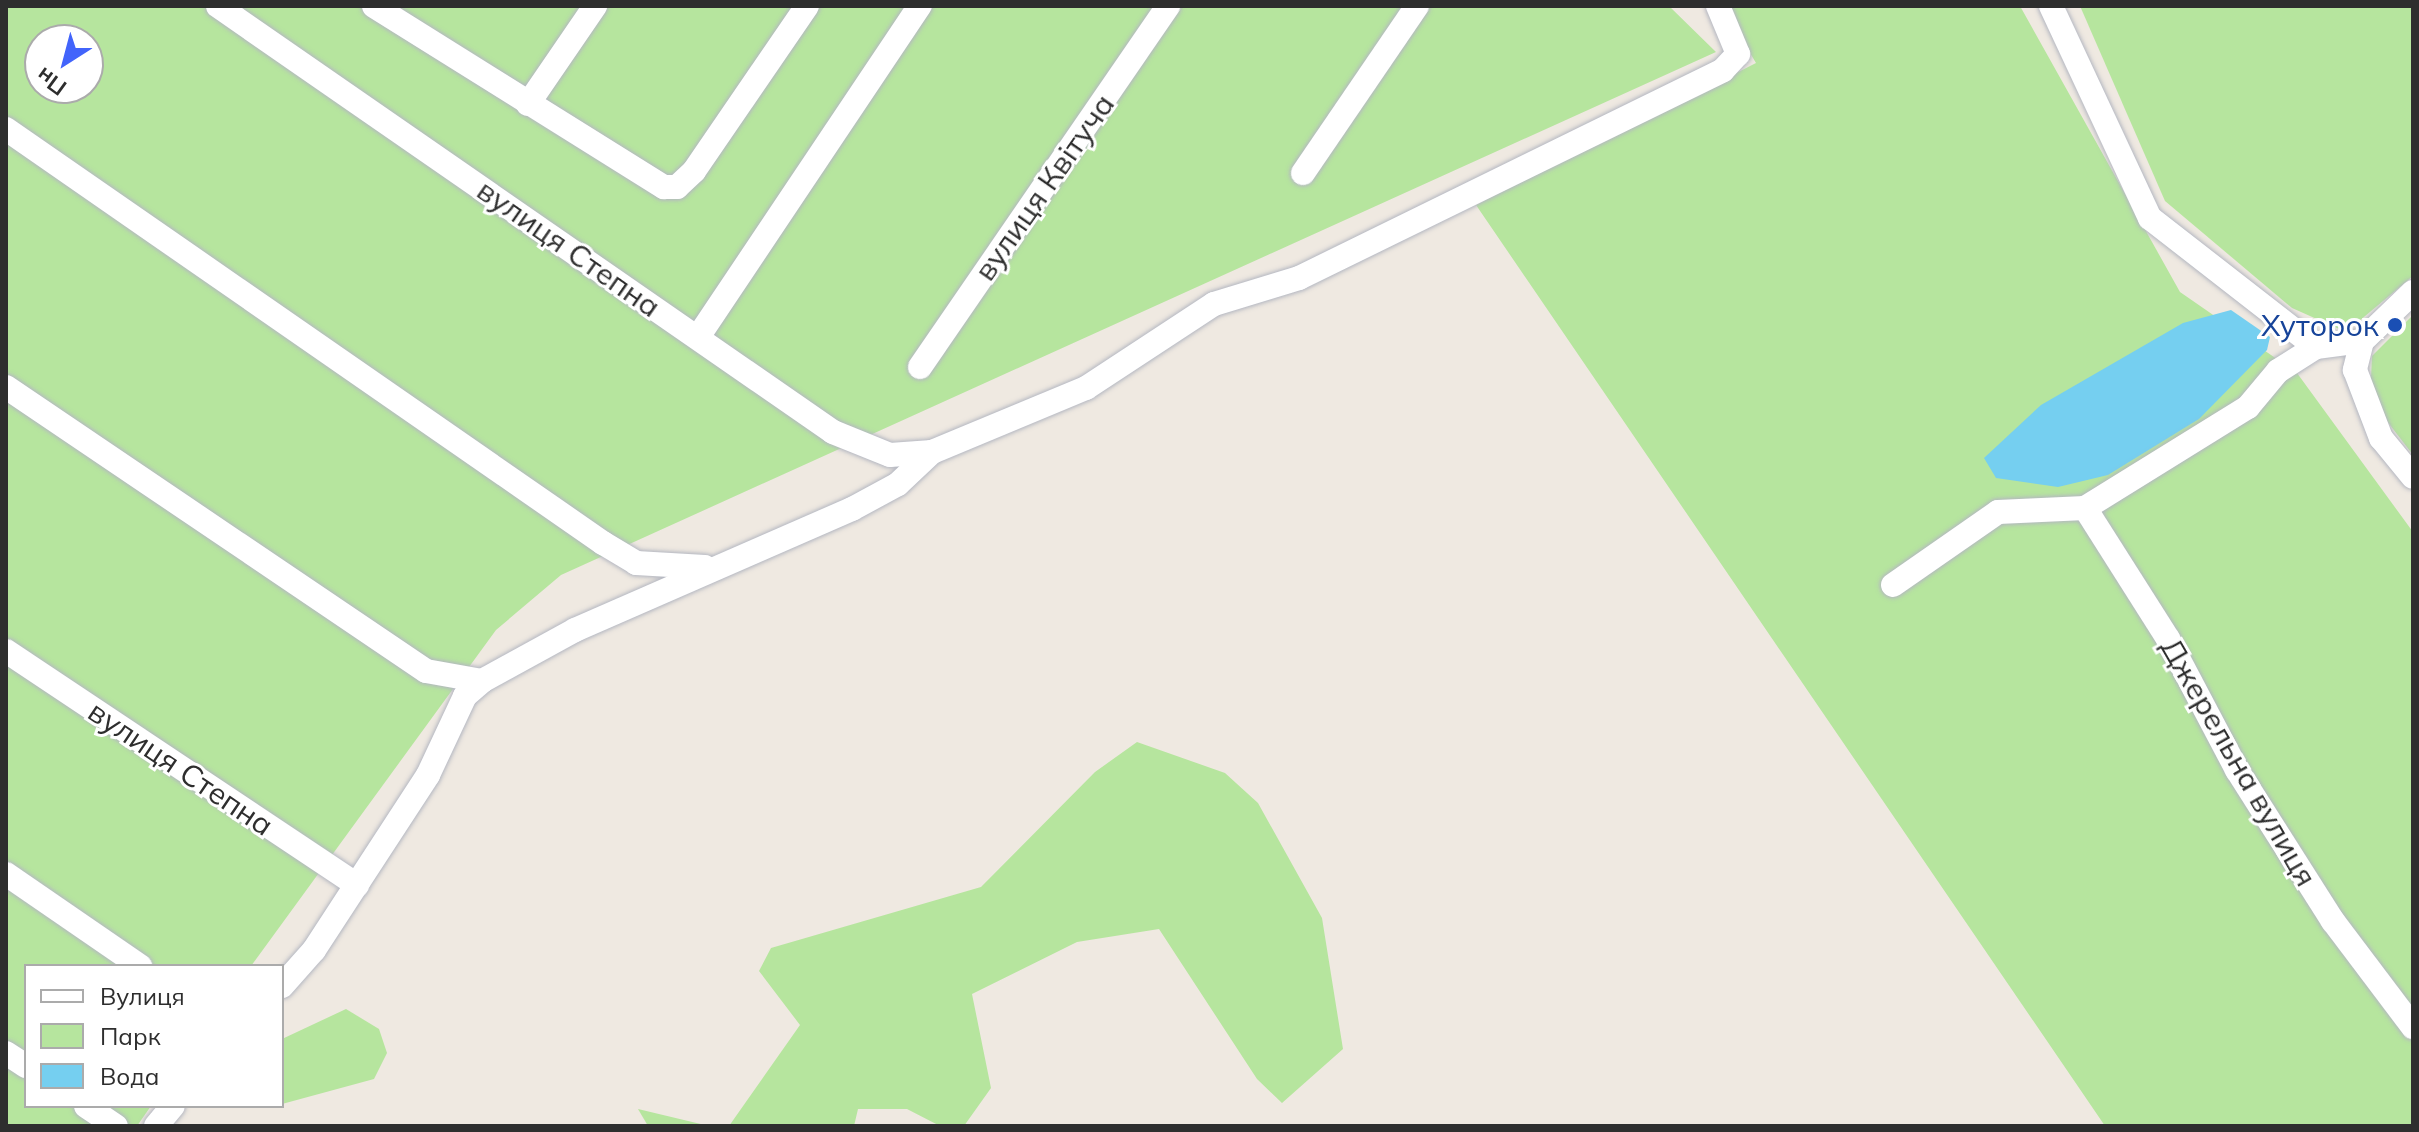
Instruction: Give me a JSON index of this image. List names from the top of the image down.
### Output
{
  "streets": {
    "street": ["вулиця Квітуча", "вулиця Степна", "Джерельна вулиця"]
  },
  "places": ["Хуторок"],
  "legend": ["Вулиця", "Парк", "Вода"],
  "north": "bottom left"
}
